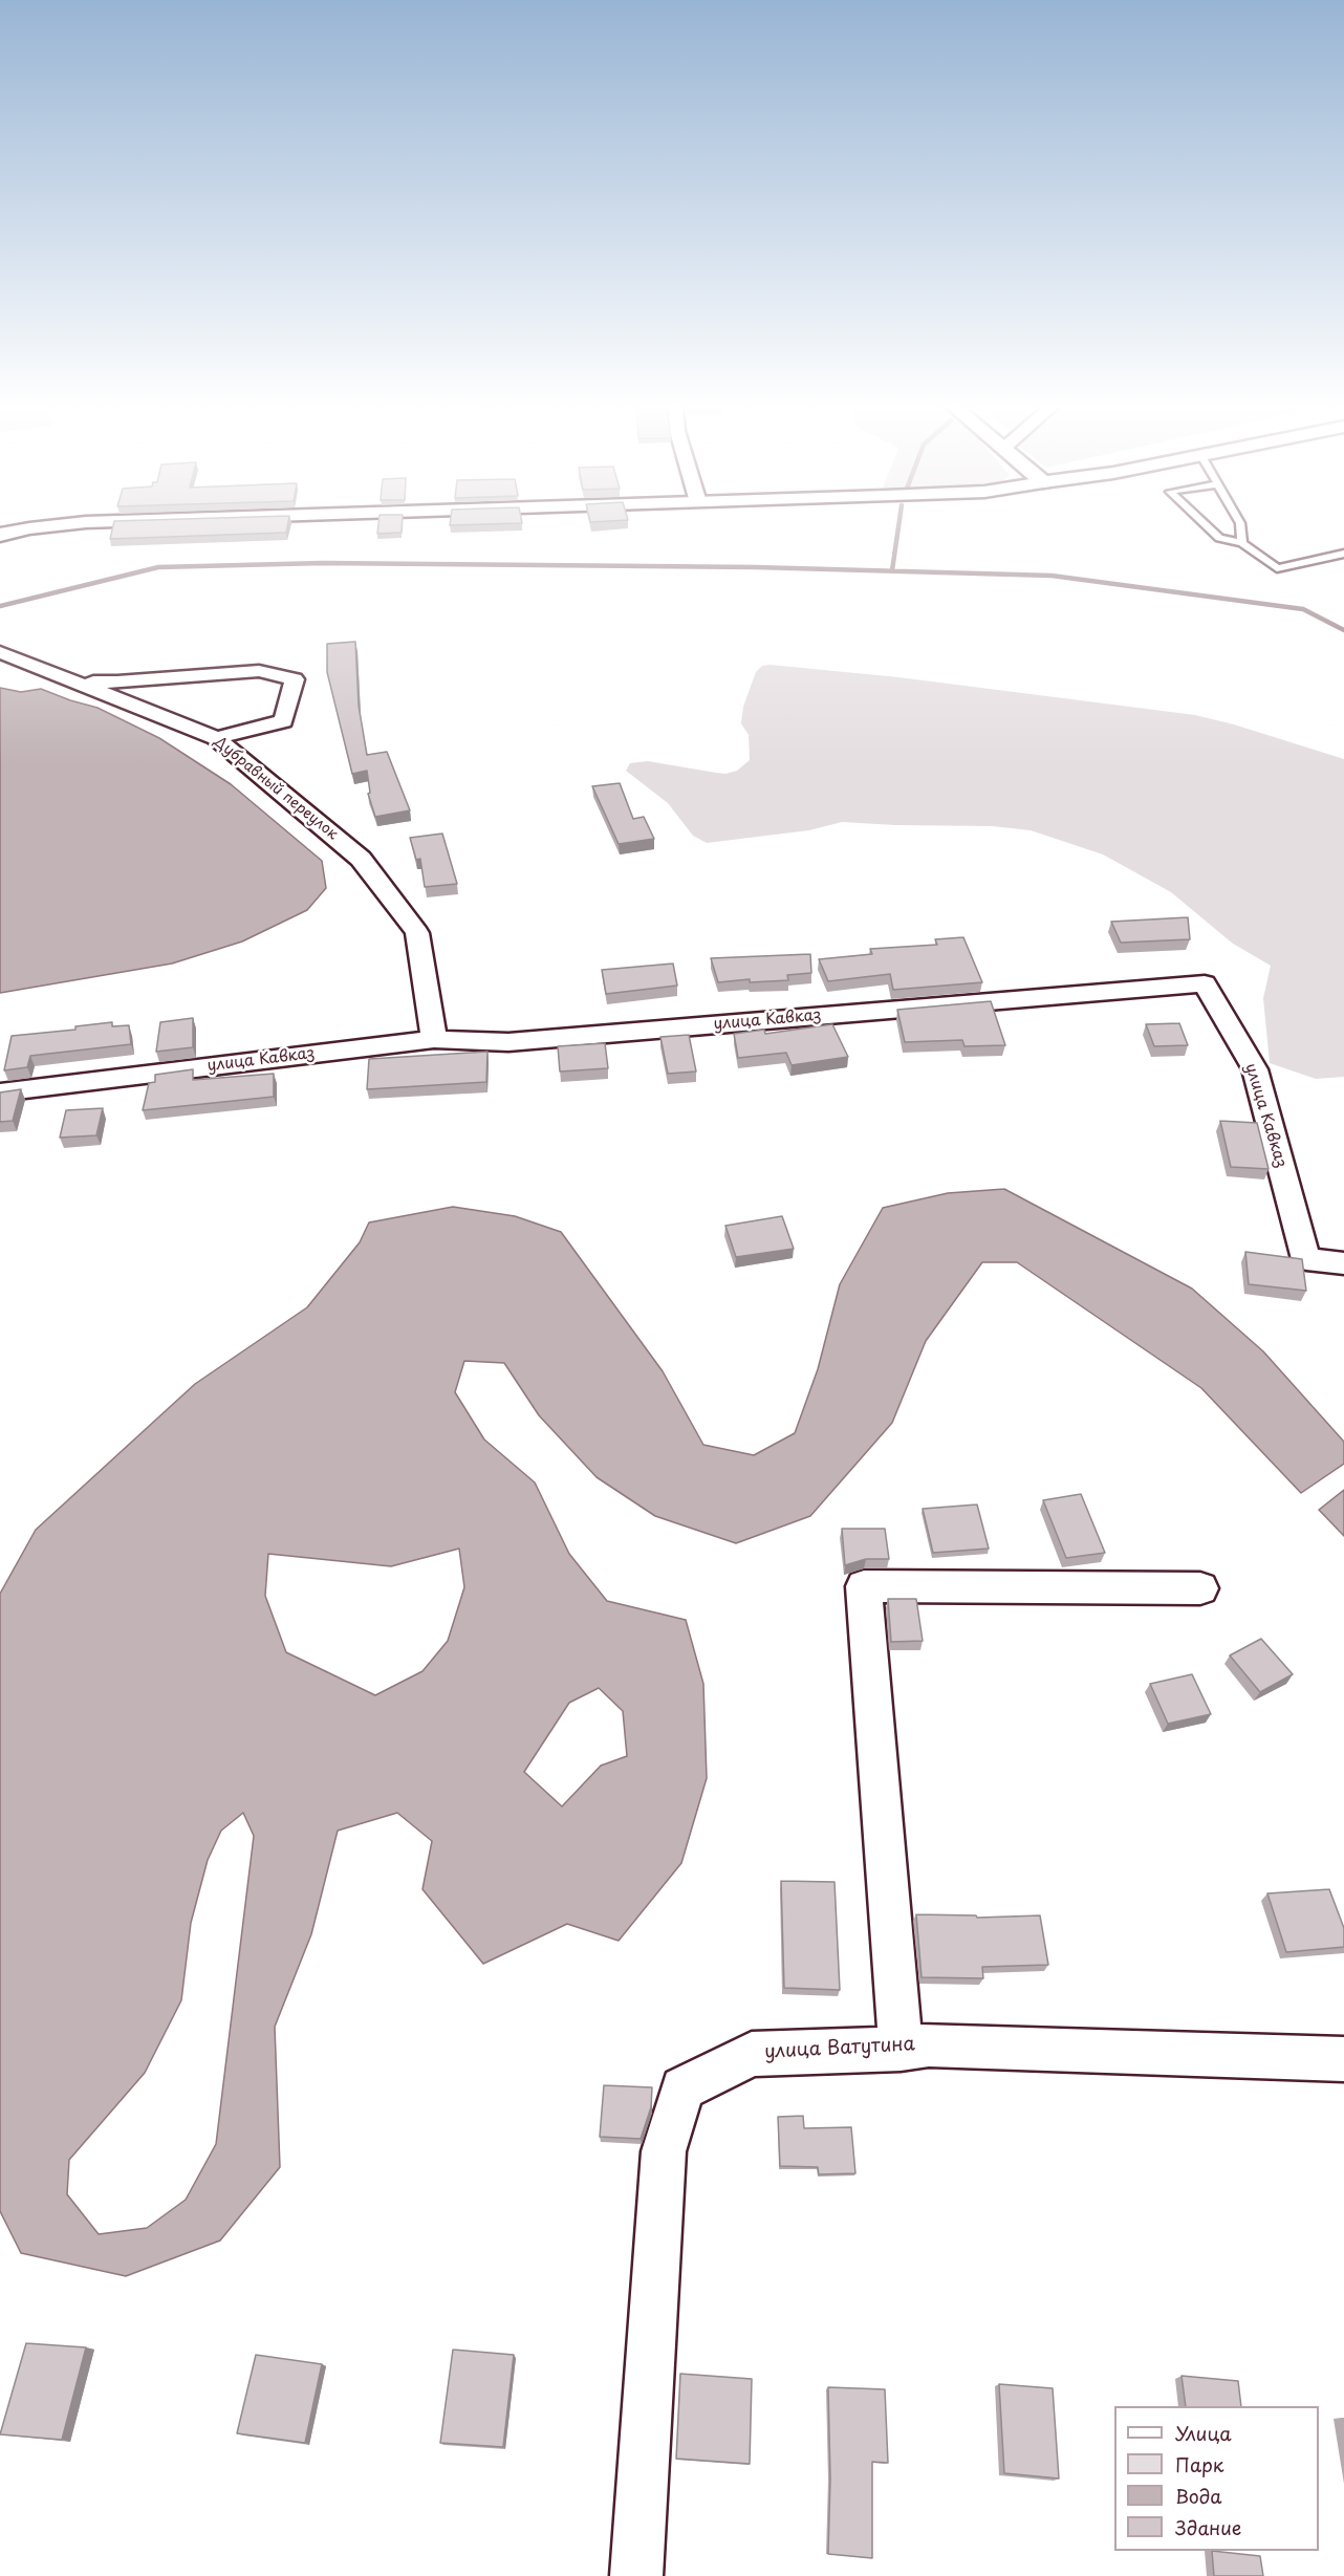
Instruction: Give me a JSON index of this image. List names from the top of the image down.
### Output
{
  "streets": {
    "street": ["Дубравный переулок", "улица Кавказ", "улица Ватутина"]
  },
  "crossings": [
    ["Дубравный переулок", "улица Кавказ"]
  ],
  "legend": [
    "Улица",
    "Парк",
    "Вода",
    "Здание"
  ]
}
